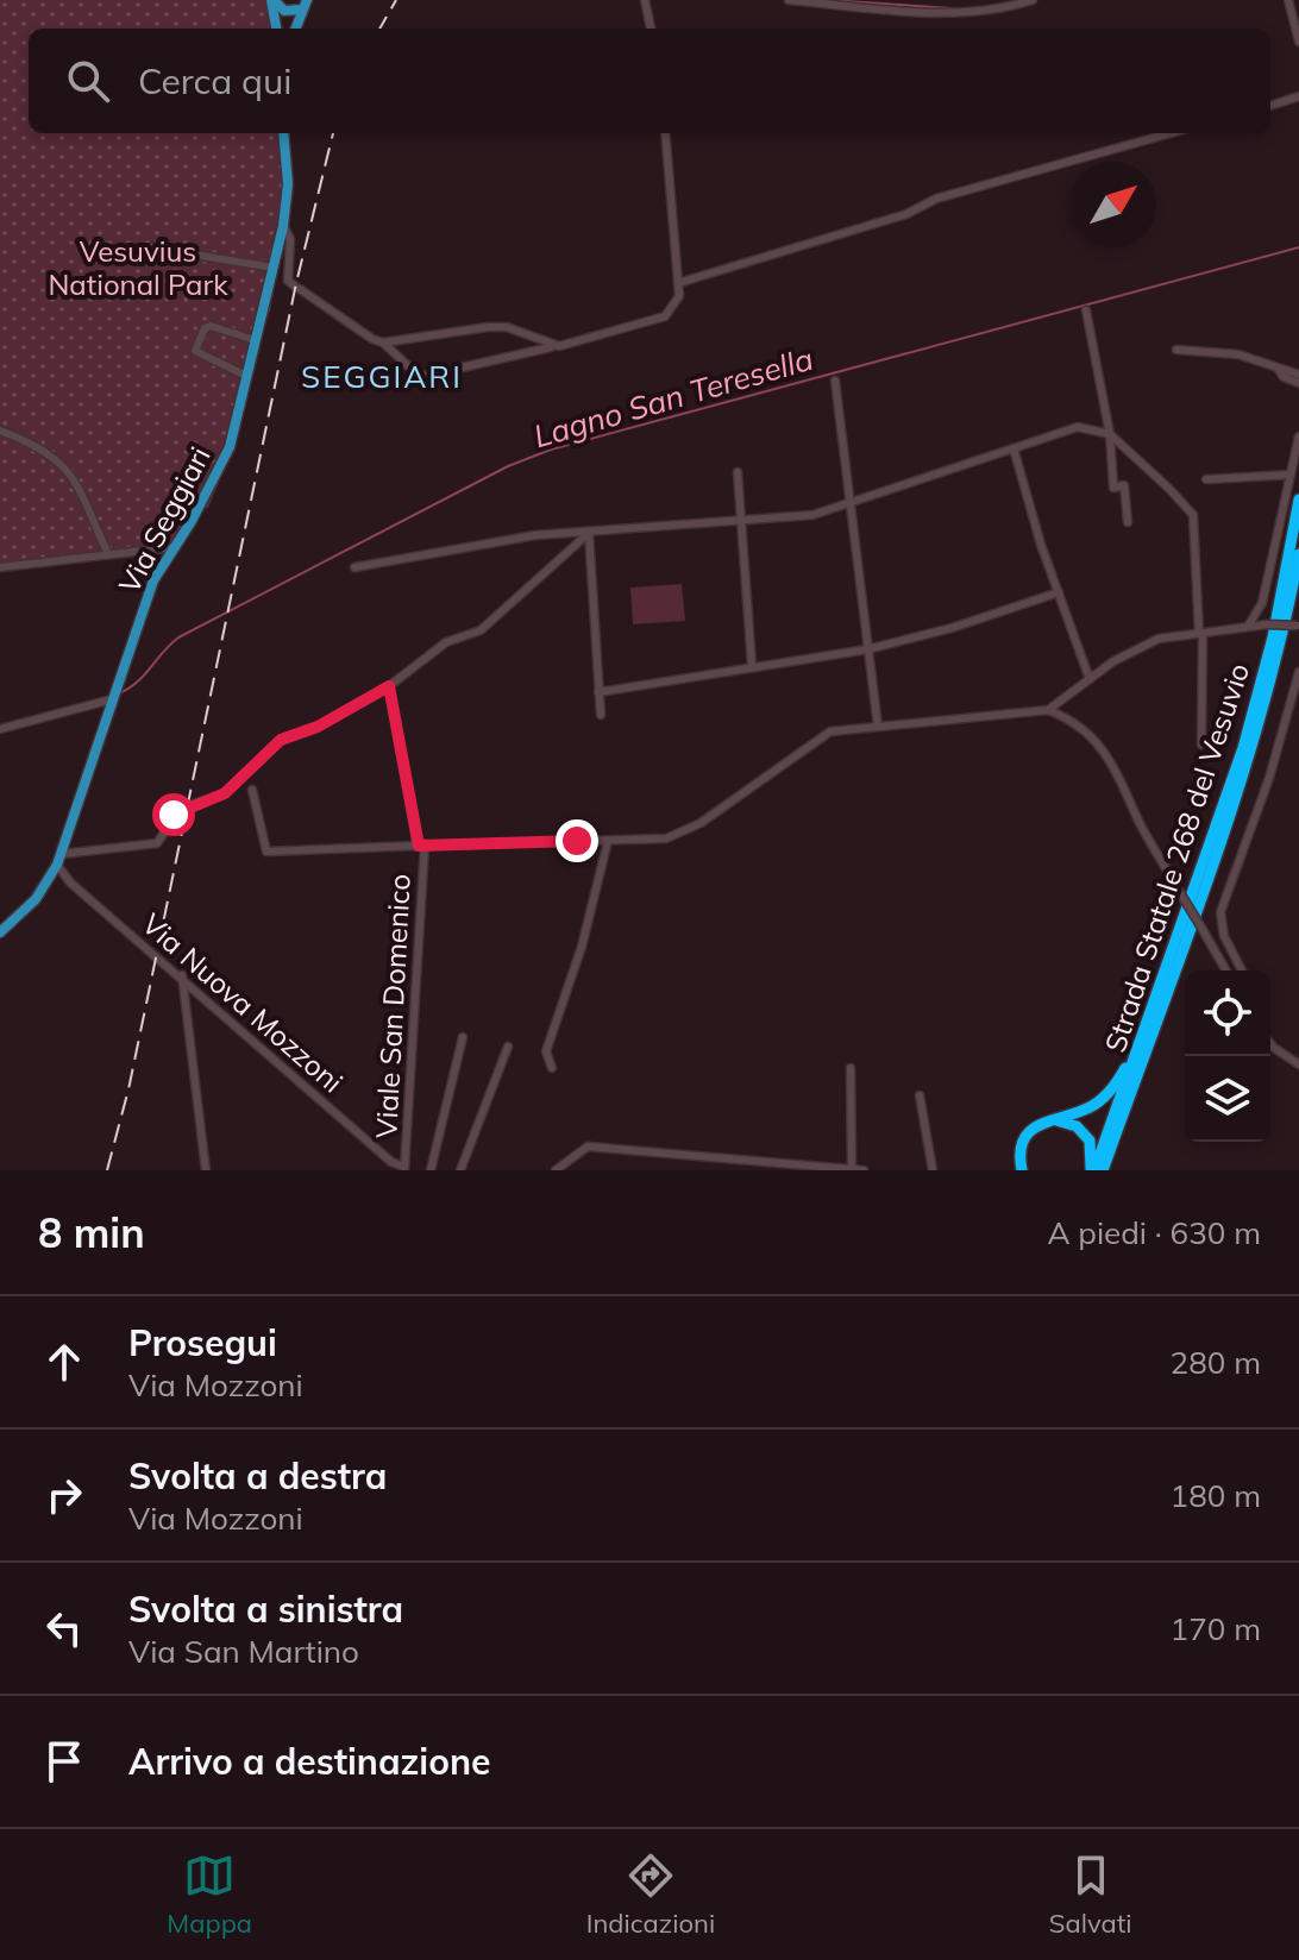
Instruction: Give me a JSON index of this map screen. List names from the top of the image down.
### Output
{
  "streets": {
    "highway": ["Strada Statale 268 del Vesuvio"],
    "main road": ["Via Seggiari"],
    "street": ["Via Nuova Mozzoni", "Viale San Domenico"]
  },
  "crossings": [
    ["Via Seggiari", "Via Nuova Mozzoni"],
    ["Via Nuova Mozzoni", "Viale San Domenico"]
  ],
  "districts": ["SEGGIARI"],
  "water": ["Lagno San Teresella"],
  "parks": ["Vesuvius National Park"],
  "north": "top right",
  "page": {
    "search": "Cerca qui",
    "heading": ["8 min", "A piedi · 630 m"],
    "list": [
      ["Prosegui", "Via Mozzoni", "280 m"],
      ["Svolta a destra", "Via Mozzoni", "180 m"],
      ["Svolta a sinistra", "Via San Martino", "170 m"],
      "Arrivo a destinazione"
    ],
    "nav": ["Mappa", "Indicazioni", "Salvati"]
  }
}
